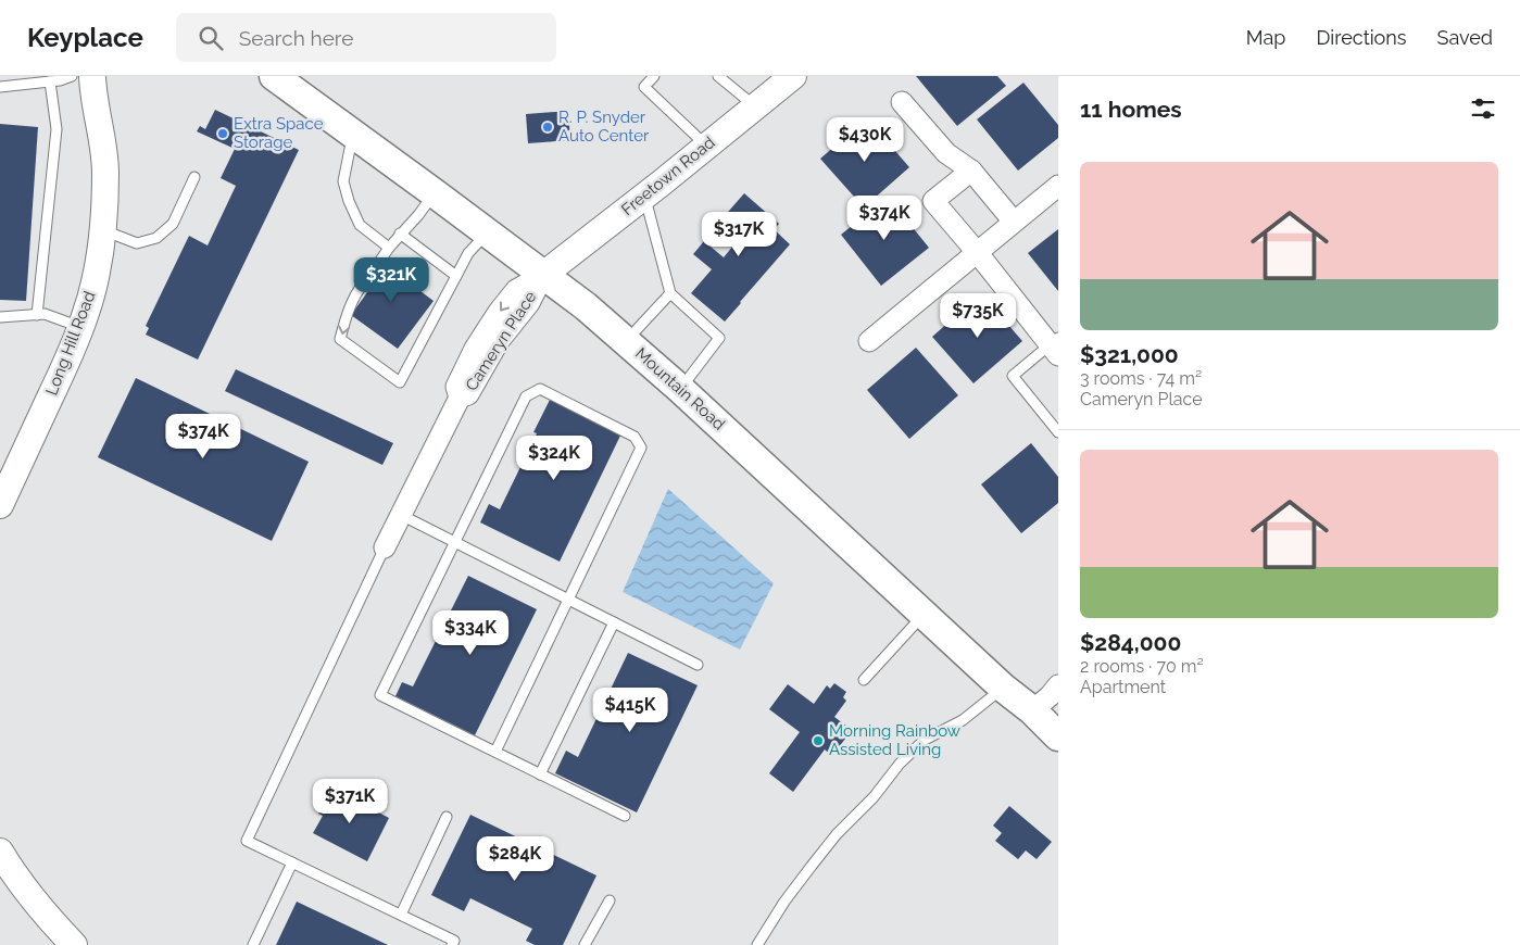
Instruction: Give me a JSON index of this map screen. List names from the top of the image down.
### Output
{
  "streets": {
    "main road": ["Mountain Road"],
    "street": ["Freetown Road", "Cameryn Place", "Long Hill Road"]
  },
  "crossings": [
    ["Freetown Road", "Cameryn Place"],
    ["Freetown Road", "Mountain Road"],
    ["Cameryn Place", "Mountain Road"]
  ],
  "places": ["R. P. Snyder Auto Center", "Extra Space Storage", "Morning Rainbow Assisted Living"],
  "page": {
    "header": "Keyplace",
    "search": "Search here",
    "nav": ["Map", "Directions", "Saved"],
    "heading": "11 homes",
    "price": [
      "$430K",
      "$374K",
      "$317K",
      "$321K",
      "$735K",
      "$374K",
      "$324K",
      "$334K",
      "$415K",
      "$371K",
      "$284K"
    ],
    "list": [
      {
        "name": "$321,000",
        "note": "3 rooms · 74 m² · Cameryn Place"
      },
      {
        "name": "$284,000",
        "note": "2 rooms · 70 m² · Apartment"
      }
    ]
  }
}
